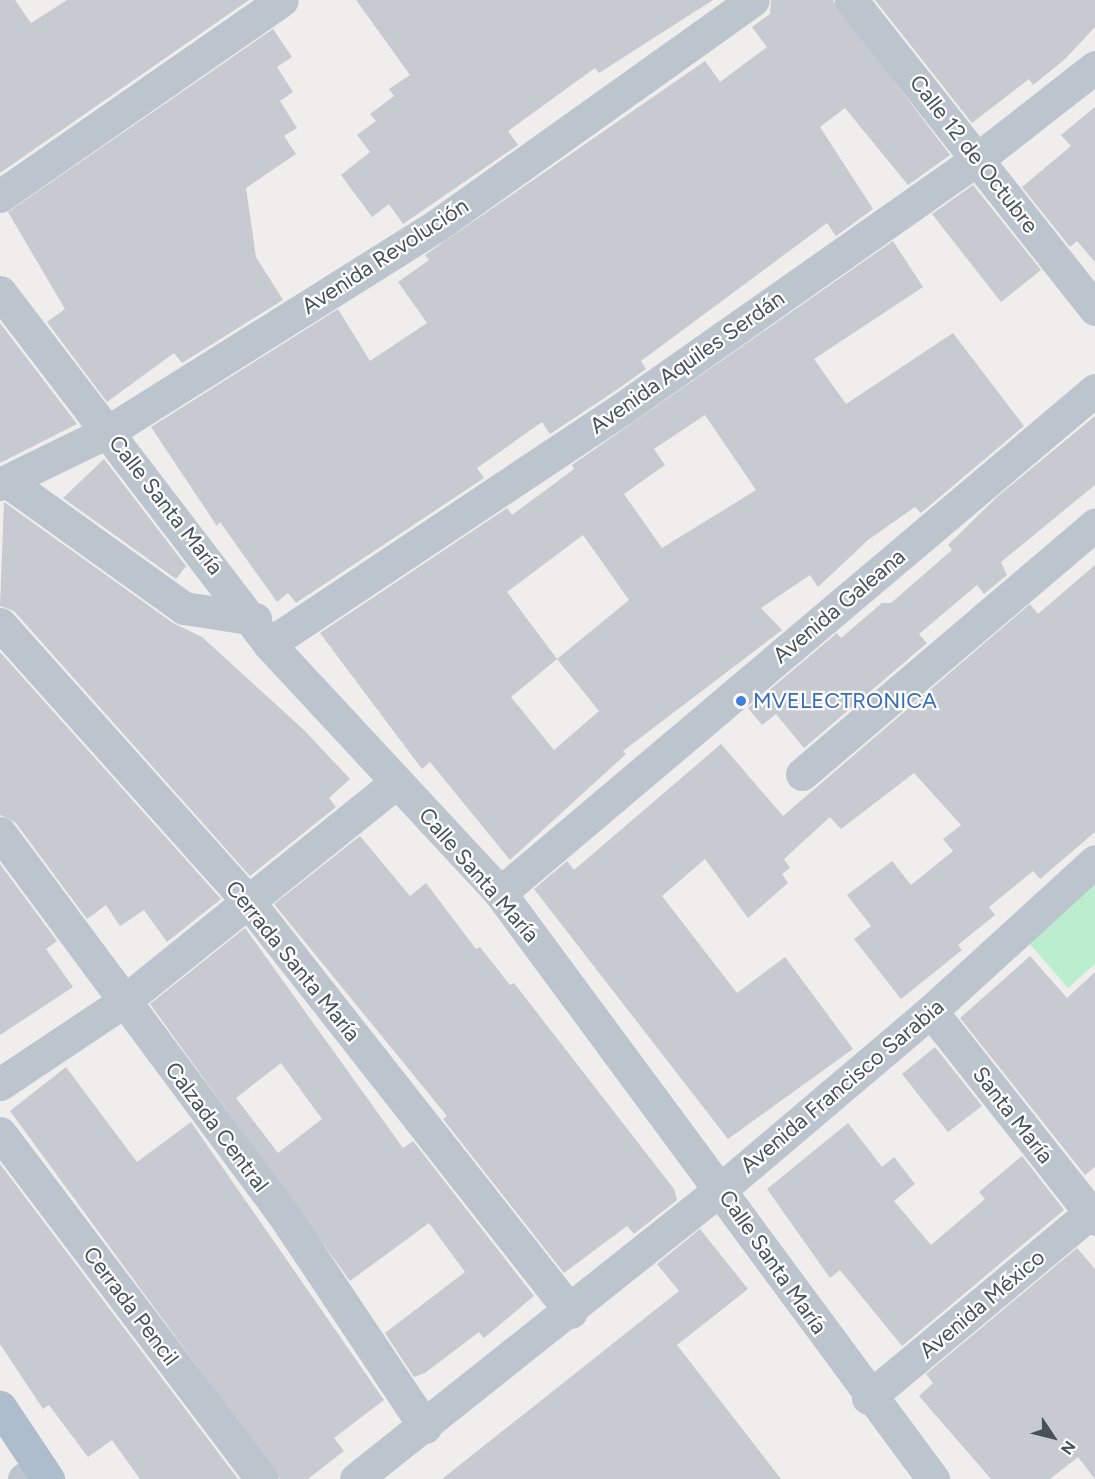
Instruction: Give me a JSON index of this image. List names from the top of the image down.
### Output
{
  "streets": {
    "street": [
      "Calle 12 de Octubre",
      "Avenida Revolución",
      "Avenida Aquiles Serdán",
      "Calle Santa María",
      "Avenida Galeana",
      "Cerrada Santa María",
      "Avenida Francisco Sarabia",
      "Santa María",
      "Calzada Central",
      "Avenida México",
      "Cerrada Pencil"
    ]
  },
  "crossings": [
    ["Calle 12 de Octubre", "Avenida Aquiles Serdán"],
    ["Avenida Revolución", "Calle Santa María"],
    ["Avenida Aquiles Serdán", "Calle Santa María"],
    ["Calle Santa María", "Avenida Galeana"],
    ["Calle Santa María", "Avenida Francisco Sarabia"],
    ["Calle Santa María", "Avenida México"],
    ["Cerrada Santa María", "Avenida Francisco Sarabia"],
    ["Avenida Francisco Sarabia", "Santa María"],
    ["Avenida Francisco Sarabia", "Calzada Central"],
    ["Santa María", "Avenida México"]
  ],
  "places": ["MVELECTRONICA"],
  "north": "bottom right"
}
